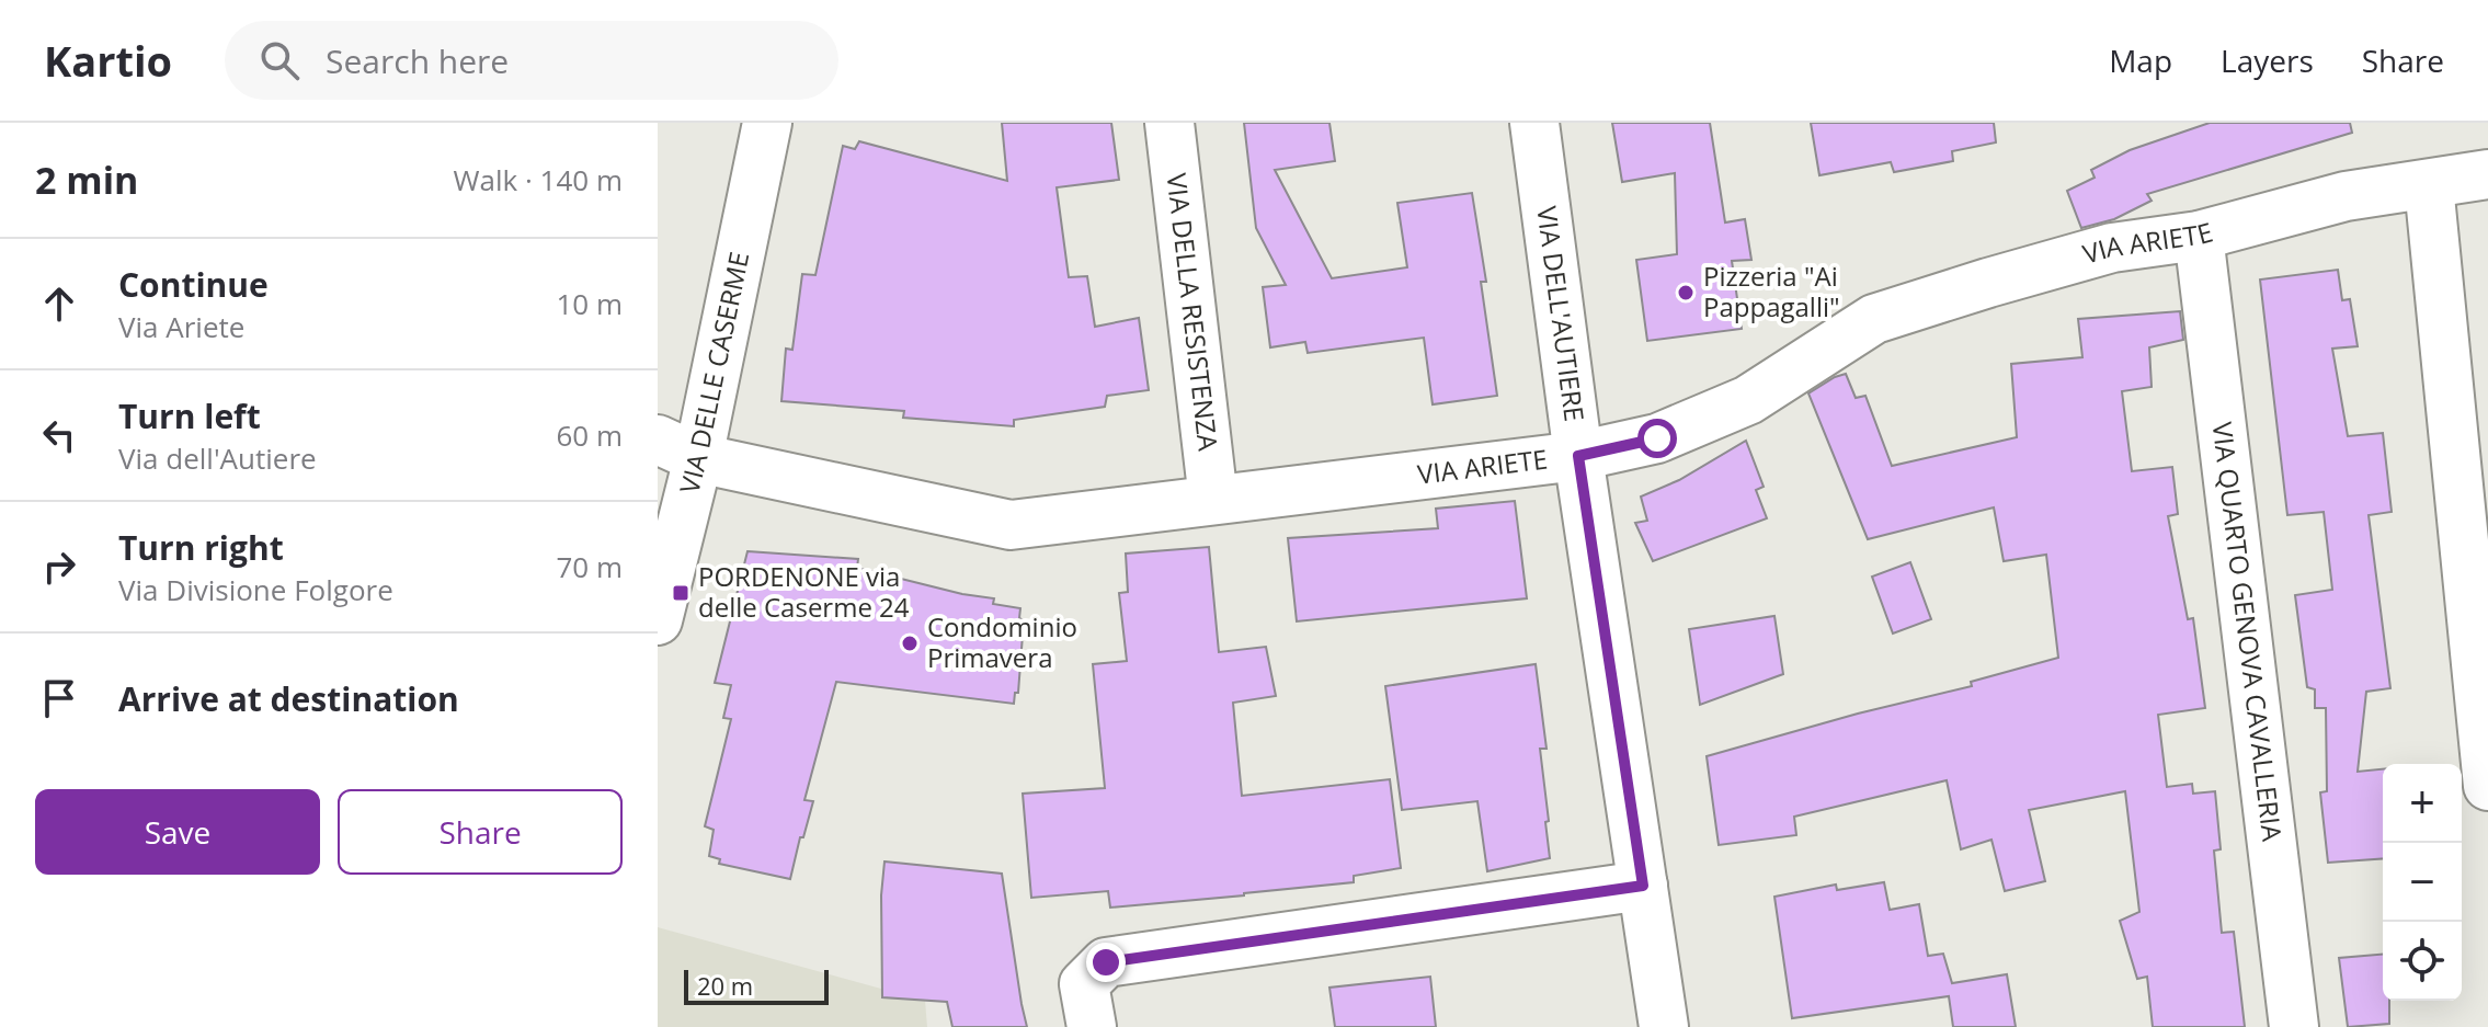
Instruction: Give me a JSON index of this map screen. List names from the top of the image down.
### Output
{
  "streets": {
    "street": [
      "VIA ARIETE",
      "VIA DELLA RESISTENZA",
      "VIA DELL'AUTIERE",
      "VIA DELLE CASERME",
      "VIA QUARTO GENOVA CAVALLERIA"
    ]
  },
  "crossings": [
    ["VIA ARIETE", "VIA DELLA RESISTENZA"],
    ["VIA ARIETE", "VIA DELL'AUTIERE"],
    ["VIA ARIETE", "VIA DELLE CASERME"],
    ["VIA ARIETE", "VIA QUARTO GENOVA CAVALLERIA"]
  ],
  "places": {
    "other": ["Pizzeria \"Ai Pappagalli\"", "Condominio Primavera"],
    "transit": ["PORDENONE via delle Caserme 24"]
  },
  "scale_bar": "20 m",
  "page": {
    "header": "Kartio",
    "search": "Search here",
    "nav": ["Map", "Layers", "Share"],
    "heading": ["2 min", "Walk · 140 m"],
    "list": [
      ["Continue", "Via Ariete", "10 m"],
      ["Turn left", "Via dell'Autiere", "60 m"],
      ["Turn right", "Via Divisione Folgore", "70 m"],
      "Arrive at destination"
    ],
    "buttons": ["Save", "Share"],
    "map_buttons": ["+", "−"],
    "scale": "20 m"
  }
}
